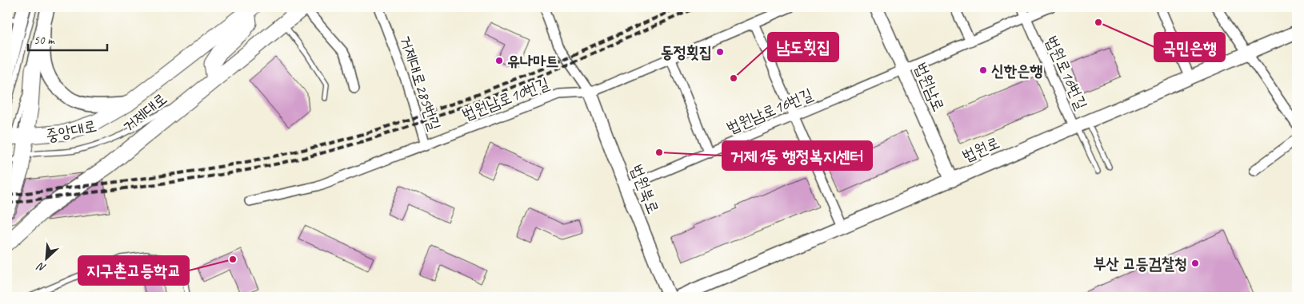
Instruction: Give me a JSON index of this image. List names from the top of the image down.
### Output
{
  "streets": {
    "main road": [
      "법원남로",
      "거제대로",
      "법원로",
      "법원북로"
    ],
    "street": [
      "법원로16번길",
      "거제대로285번길",
      "법원남로10번길",
      "법원남로16번길"
    ],
    "lane": ["중앙대로"]
  },
  "crossings": [
    ["법원로16번길", "법원남로16번길"],
    ["법원로16번길", "법원로"],
    ["거제대로285번길", "법원남로10번길"],
    ["법원남로", "법원남로16번길"],
    ["법원남로", "법원로"],
    ["법원남로10번길", "법원북로"],
    ["법원남로16번길", "법원북로"],
    ["거제대로", "중앙대로"]
  ],
  "places": [
    "국민은행",
    "동정횟집",
    "유나마트",
    "신한은행",
    "남도횟집",
    "거제1동 행정복지센터",
    "지구촌고등학교",
    "부산 고등검찰청"
  ],
  "scale_bar": "50 m",
  "north": "bottom left"
}
